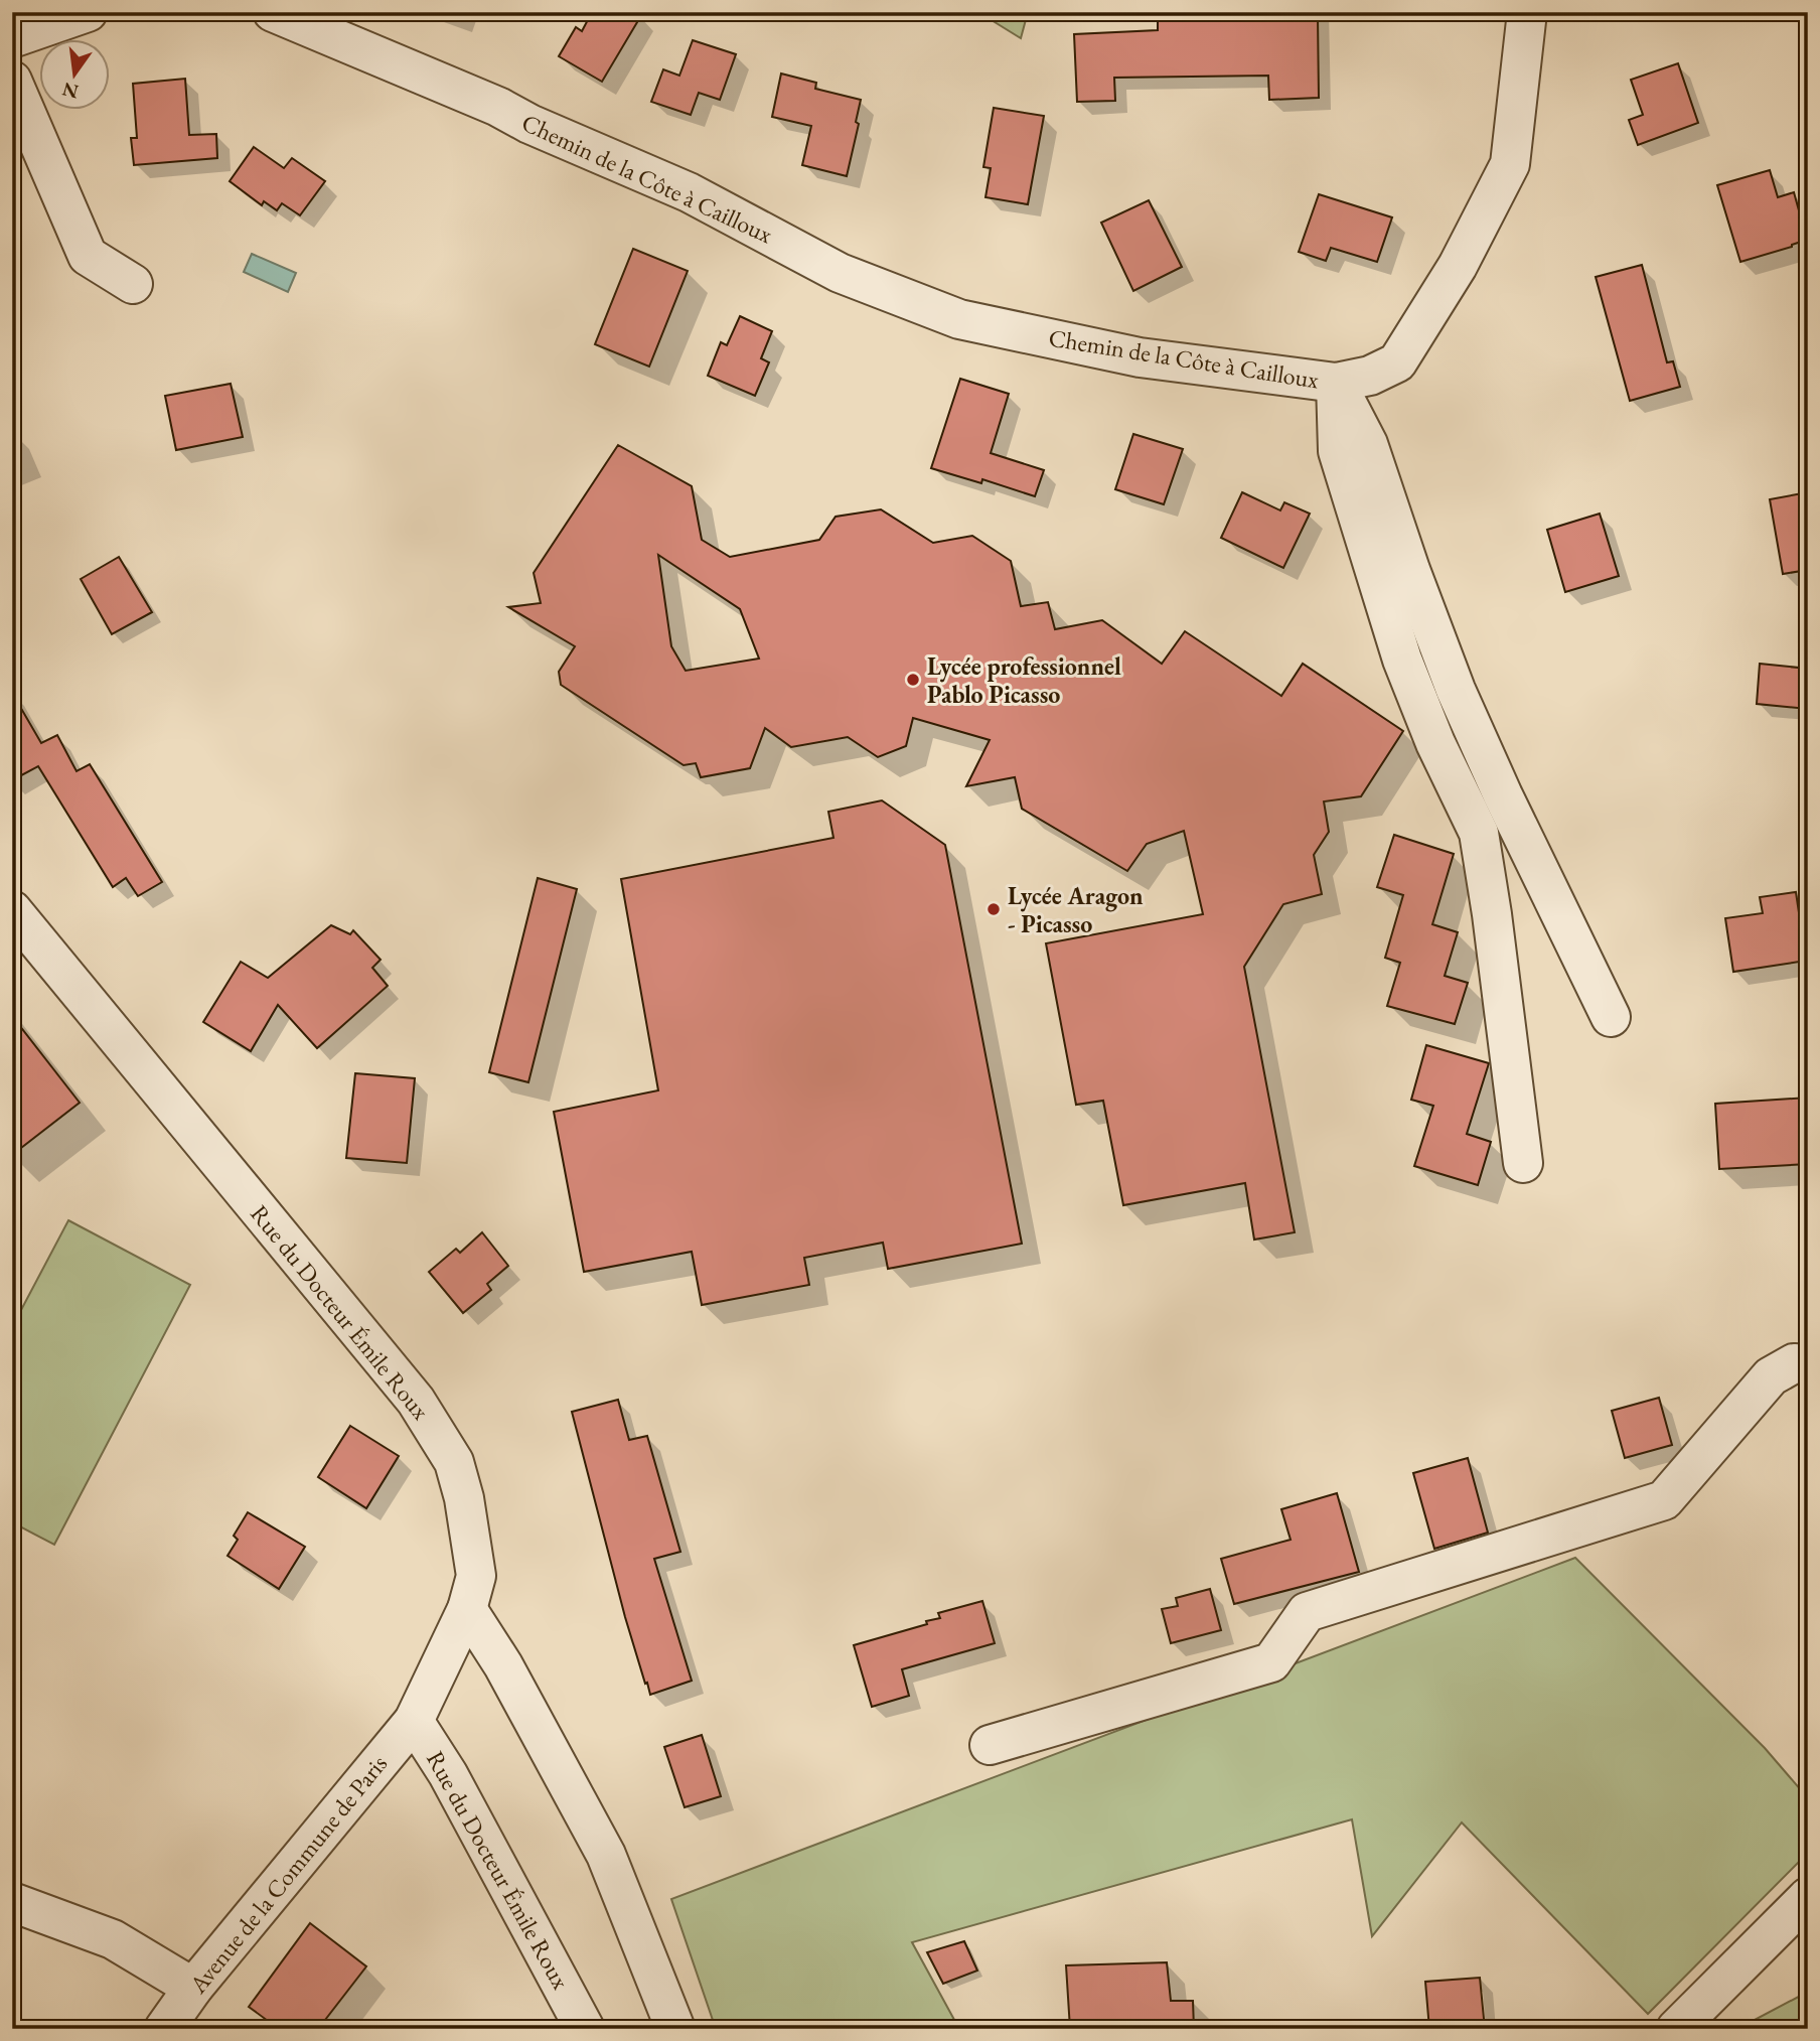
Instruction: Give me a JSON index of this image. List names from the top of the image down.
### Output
{
  "streets": {
    "street": ["Chemin de la Côte à Cailloux", "Rue du Docteur Émile Roux", "Avenue de la Commune de Paris"]
  },
  "crossings": [
    ["Rue du Docteur Émile Roux", "Avenue de la Commune de Paris"]
  ],
  "places": ["Lycée professionnel Pablo Picasso", "Lycée Aragon - Picasso"],
  "north": "bottom"
}
